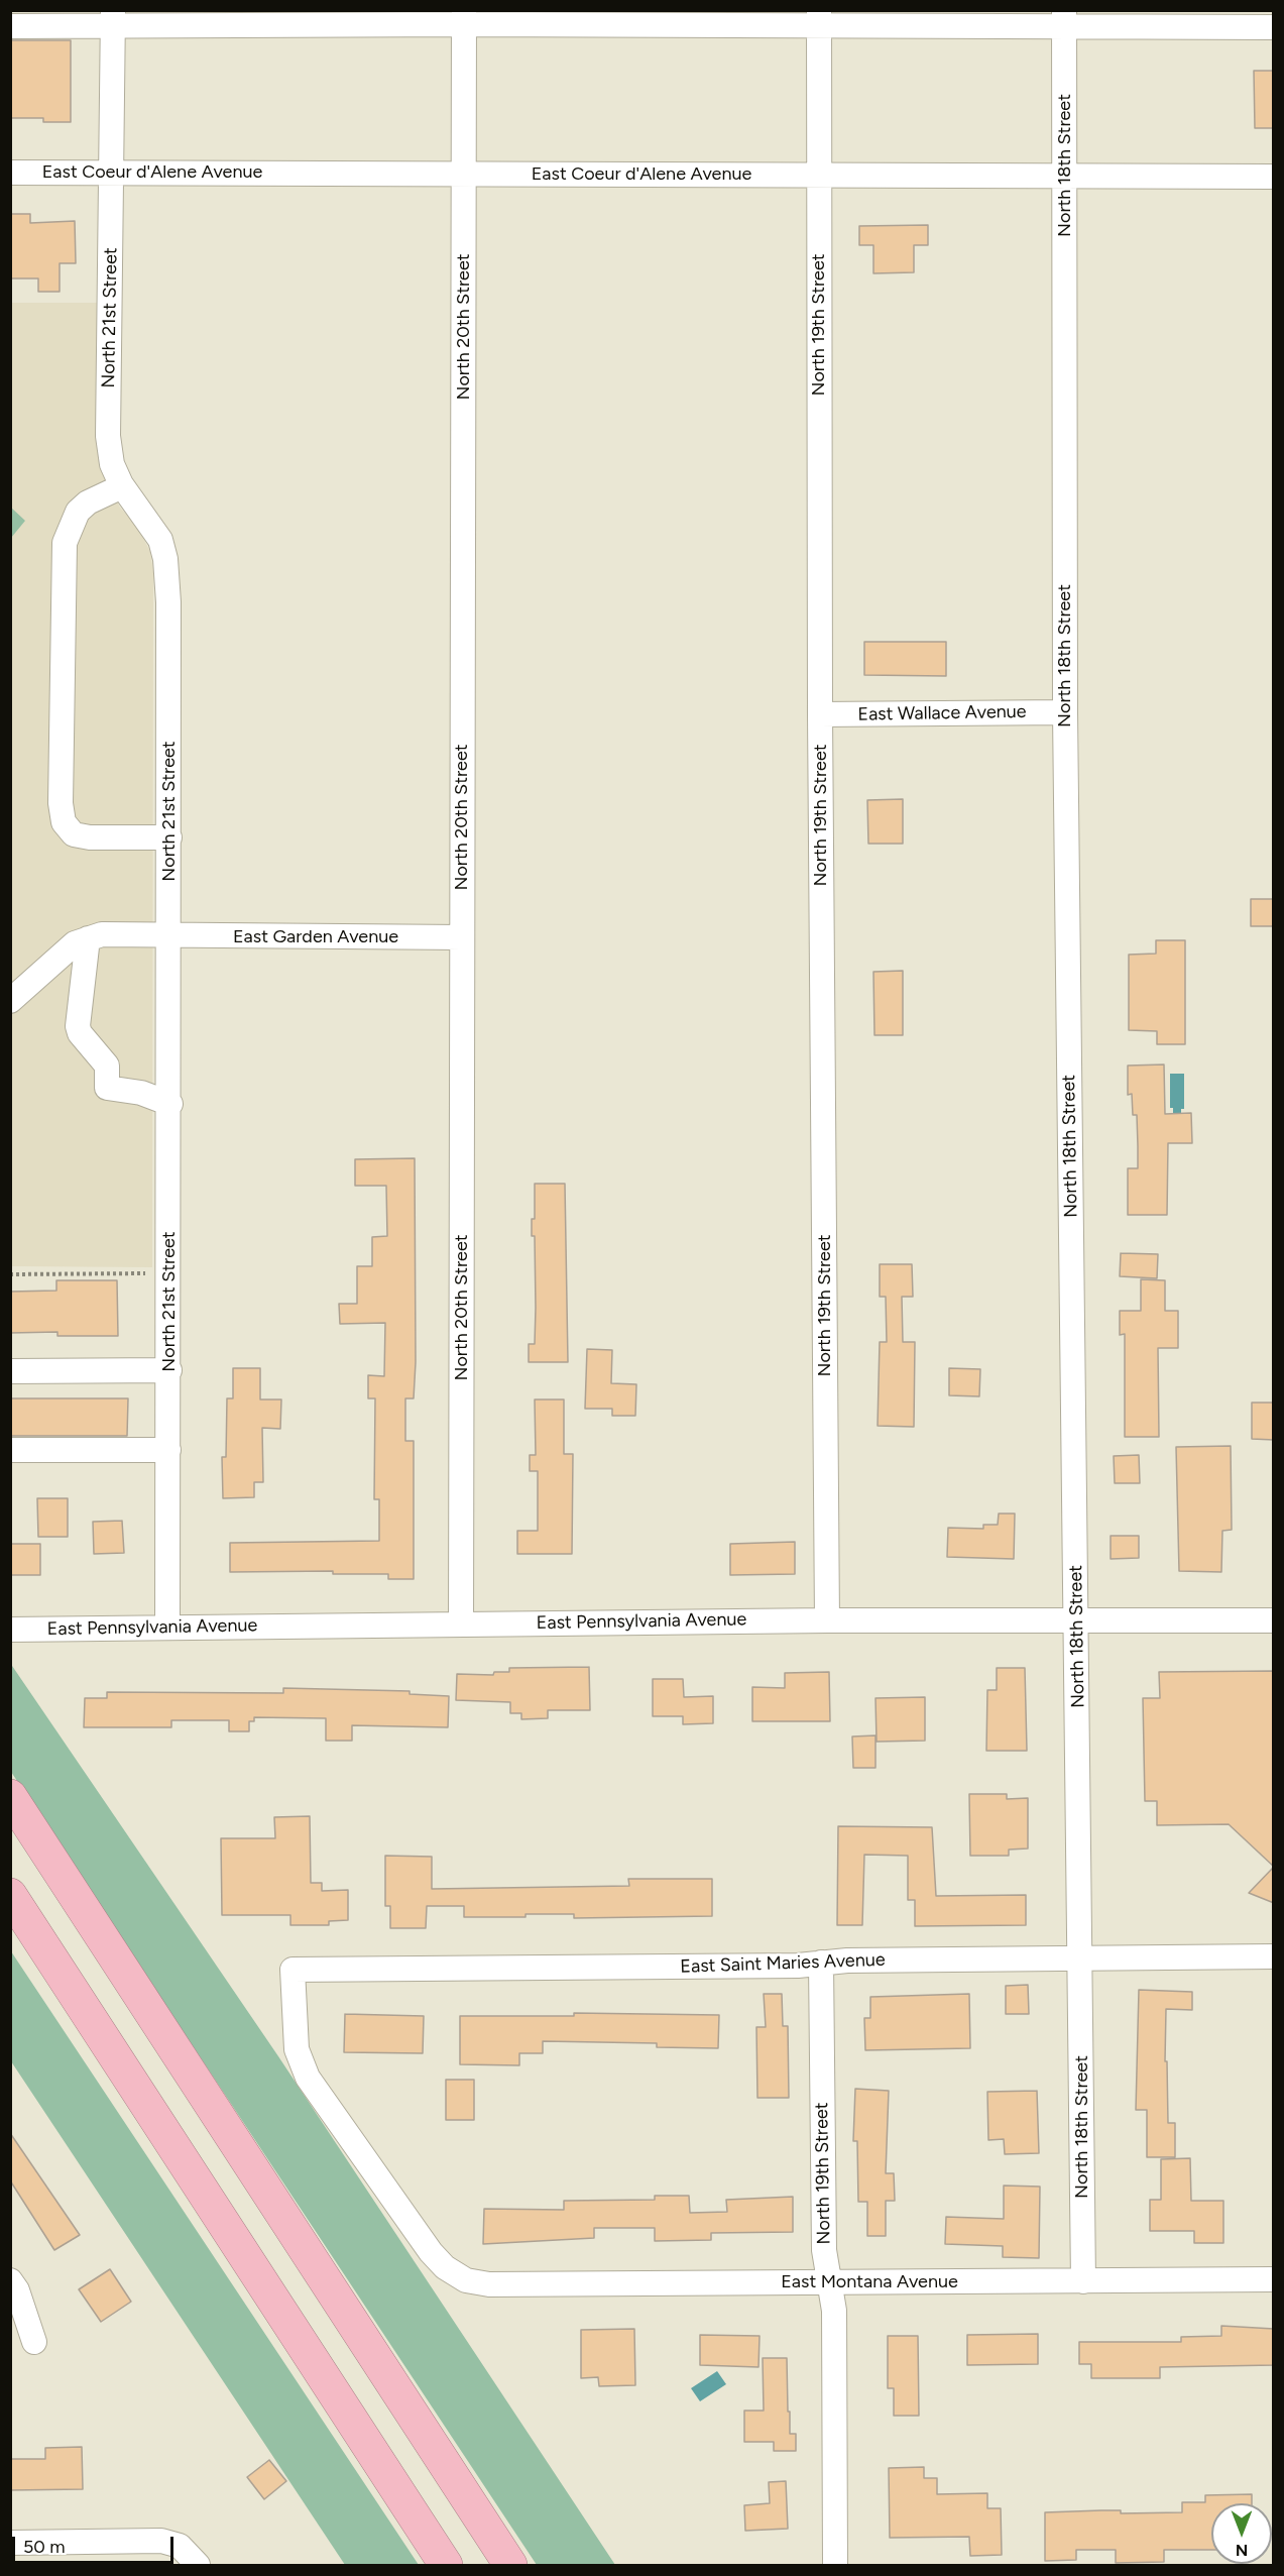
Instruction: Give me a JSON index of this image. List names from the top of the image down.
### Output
{
  "streets": {
    "street": [
      "North 18th Street",
      "East Coeur d'Alene Avenue",
      "North 21st Street",
      "North 19th Street",
      "North 20th Street",
      "East Wallace Avenue",
      "East Garden Avenue",
      "East Pennsylvania Avenue",
      "East Saint Maries Avenue",
      "East Montana Avenue"
    ]
  },
  "crossings": [
    ["North 18th Street", "East Coeur d'Alene Avenue"],
    ["North 18th Street", "East Wallace Avenue"],
    ["North 18th Street", "East Pennsylvania Avenue"],
    ["North 18th Street", "East Saint Maries Avenue"],
    ["North 18th Street", "East Montana Avenue"],
    ["East Coeur d'Alene Avenue", "North 21st Street"],
    ["East Coeur d'Alene Avenue", "North 19th Street"],
    ["East Coeur d'Alene Avenue", "North 20th Street"],
    ["North 21st Street", "East Garden Avenue"],
    ["North 21st Street", "East Pennsylvania Avenue"],
    ["North 19th Street", "East Wallace Avenue"],
    ["North 19th Street", "East Pennsylvania Avenue"],
    ["North 19th Street", "East Saint Maries Avenue"],
    ["North 19th Street", "East Montana Avenue"],
    ["North 20th Street", "East Garden Avenue"],
    ["North 20th Street", "East Pennsylvania Avenue"],
    ["East Saint Maries Avenue", "East Montana Avenue"]
  ],
  "scale_bar": "50 m",
  "north": "bottom"
}
